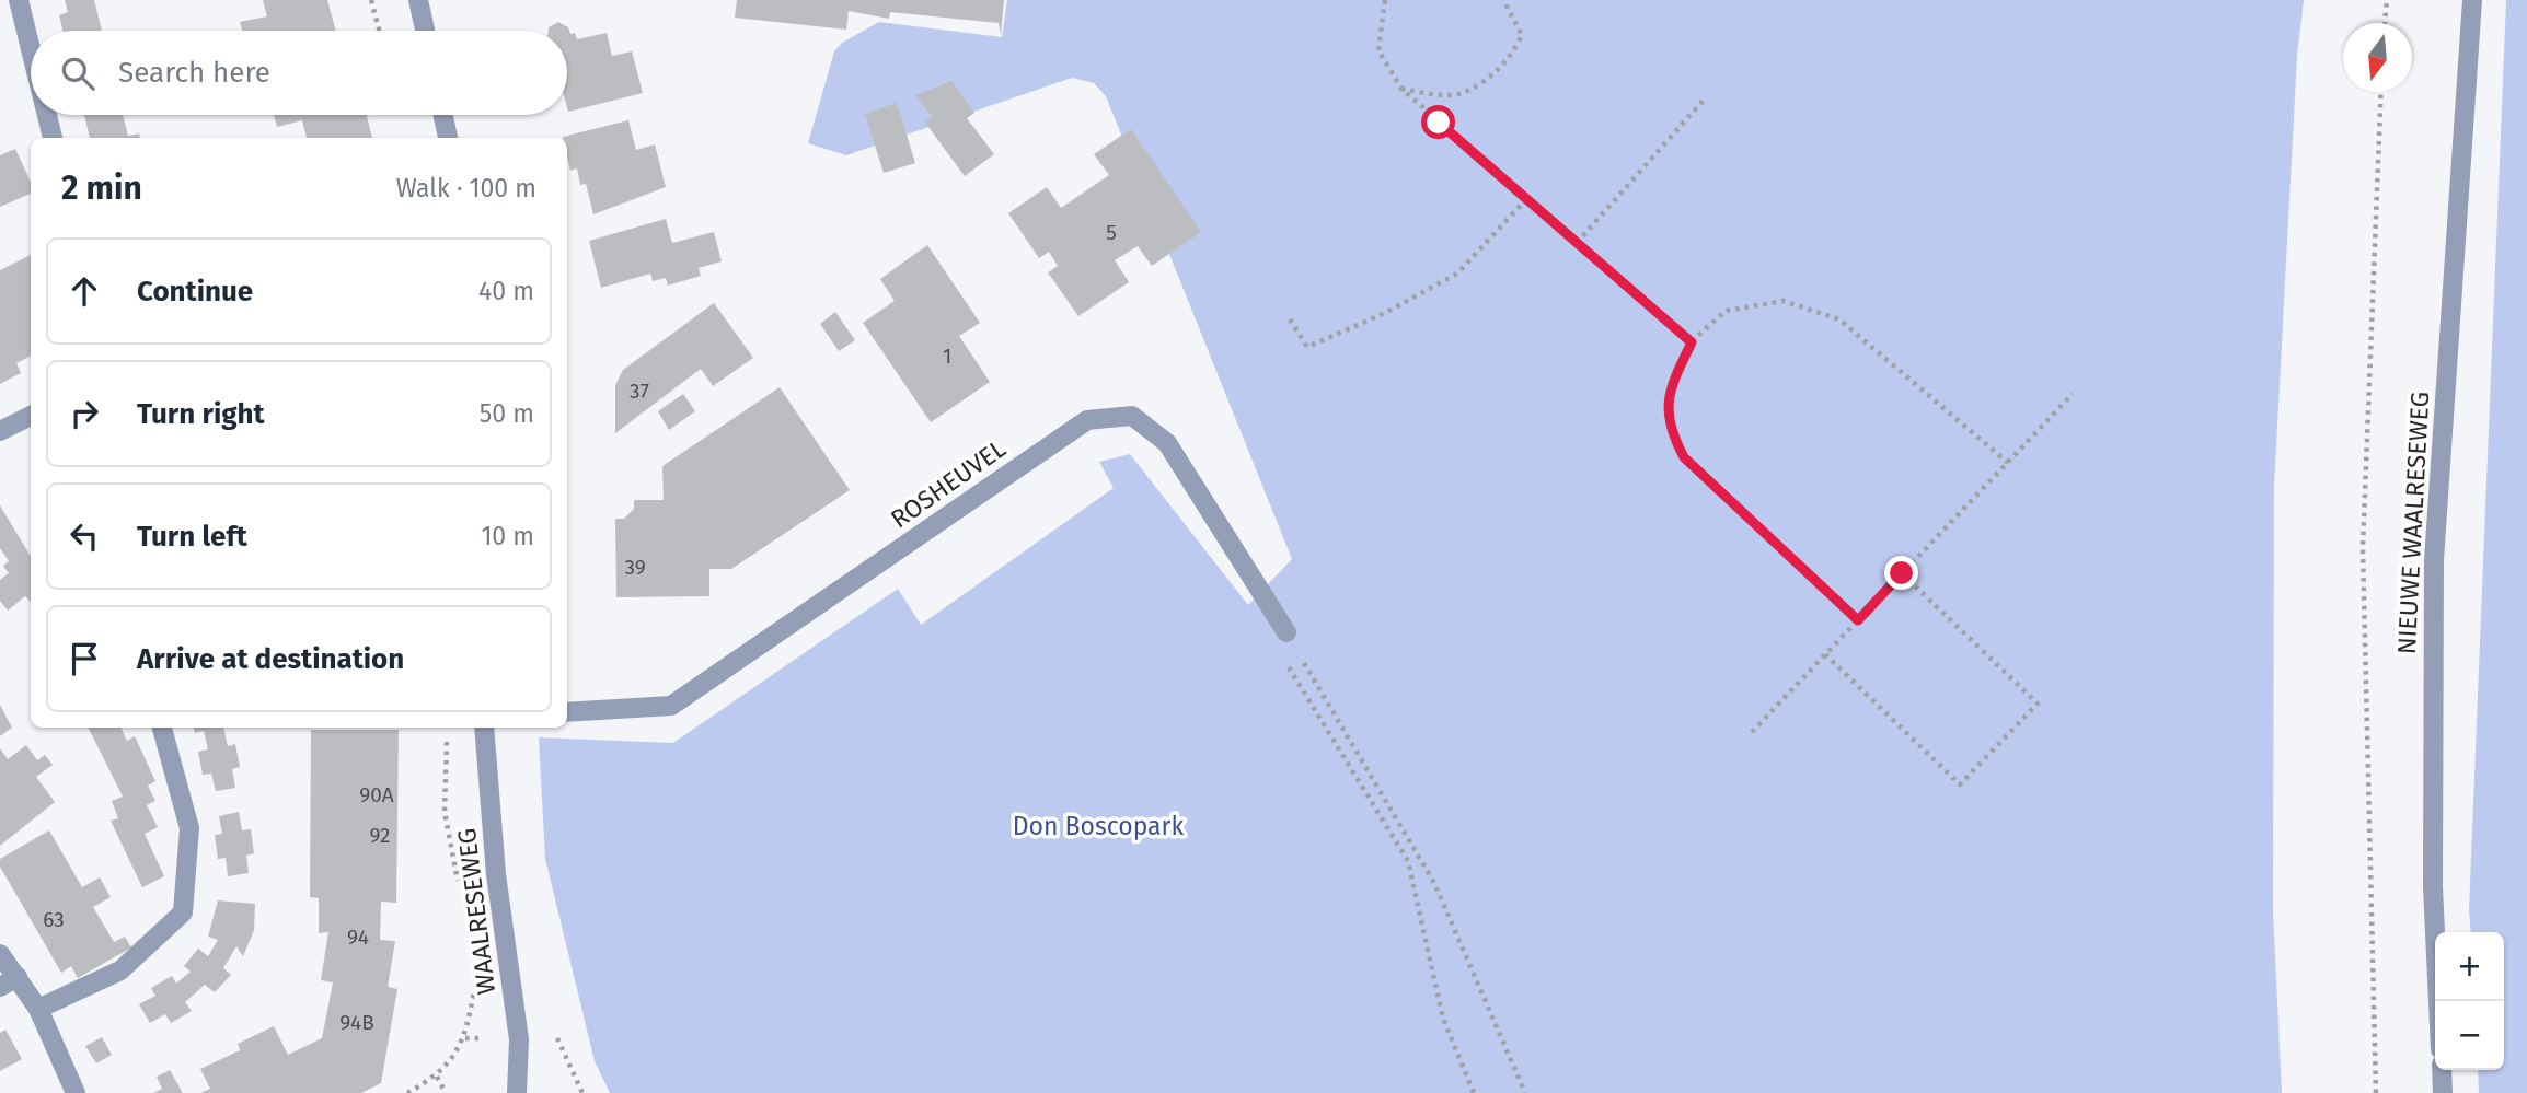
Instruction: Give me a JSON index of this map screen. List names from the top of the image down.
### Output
{
  "streets": {
    "street": ["ROSHEUVEL", "NIEUWE WAALRESEWEG", "WAALRESEWEG"]
  },
  "parks": ["Don Boscopark"],
  "house_numbers": [
    "5",
    "1",
    "37",
    "39",
    "90A",
    "92",
    "63",
    "94",
    "94B"
  ],
  "north": "bottom",
  "page": {
    "search": "Search here",
    "heading": ["2 min", "Walk · 100 m"],
    "list": [
      ["Continue", "40 m"],
      ["Turn right", "50 m"],
      ["Turn left", "10 m"],
      "Arrive at destination"
    ],
    "map_buttons": ["+", "−"]
  }
}
